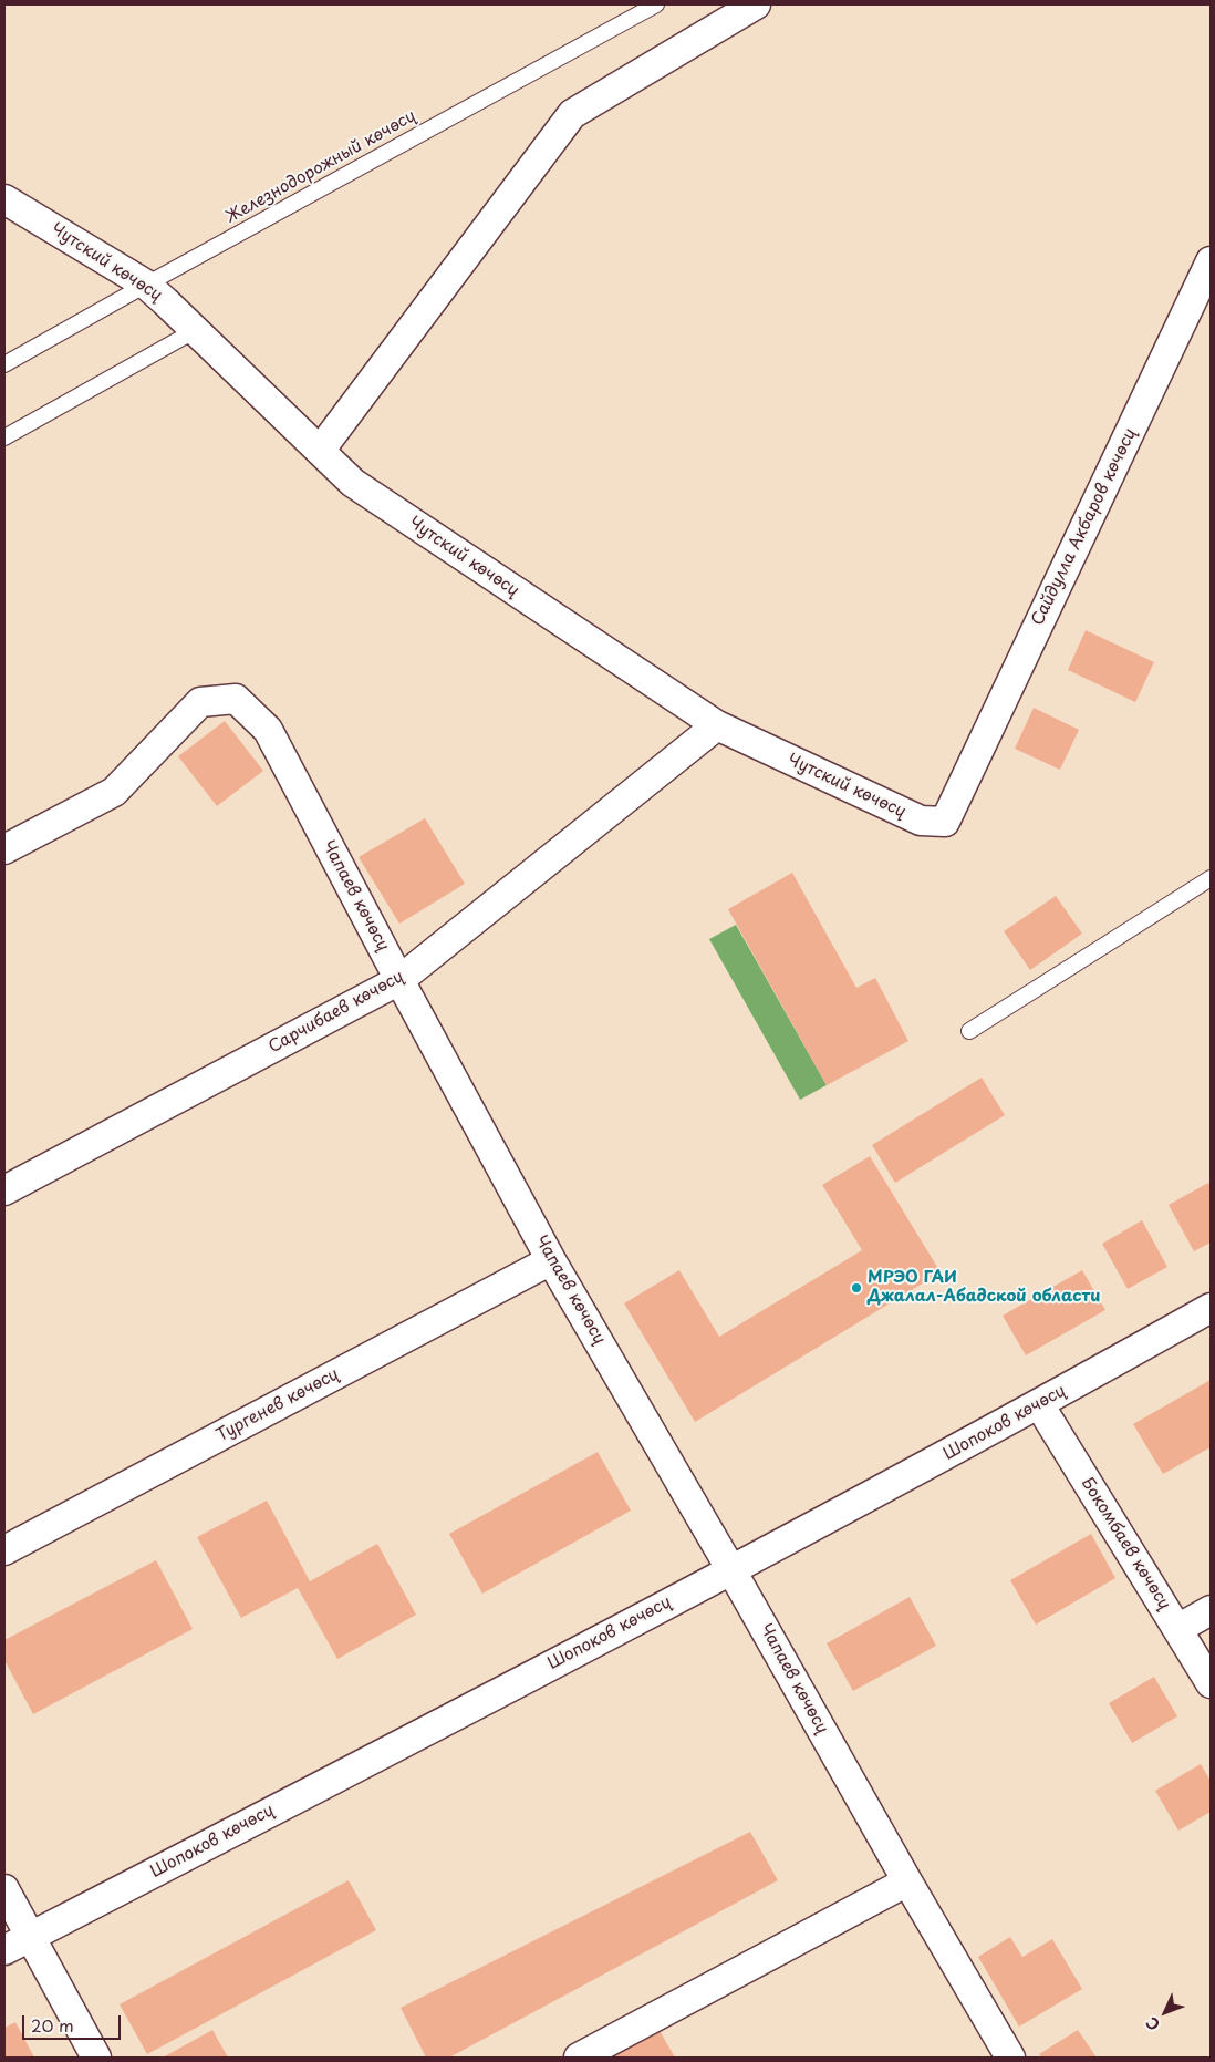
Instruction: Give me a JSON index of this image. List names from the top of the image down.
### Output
{
  "streets": {
    "street": [
      "Чутский көчөсү",
      "Сайдулла Акбаров көчөсү",
      "Чапаев көчөсү",
      "Сарчибаев көчөсү",
      "Тургенев көчөсү",
      "Шопоков көчөсү",
      "Бокомбаев көчөсү"
    ],
    "lane": ["Железнодорожный көчөсү"]
  },
  "crossings": [
    ["Железнодорожный көчөсү", "Чутский көчөсү"],
    ["Чутский көчөсү", "Сайдулла Акбаров көчөсү"],
    ["Чутский көчөсү", "Сарчибаев көчөсү"],
    ["Чапаев көчөсү", "Сарчибаев көчөсү"],
    ["Чапаев көчөсү", "Тургенев көчөсү"],
    ["Чапаев көчөсү", "Шопоков көчөсү"],
    ["Шопоков көчөсү", "Бокомбаев көчөсү"]
  ],
  "places": ["МРЭО ГАИ Джалал-Абадской области"],
  "scale_bar": "20 m",
  "north": "bottom left"
}
